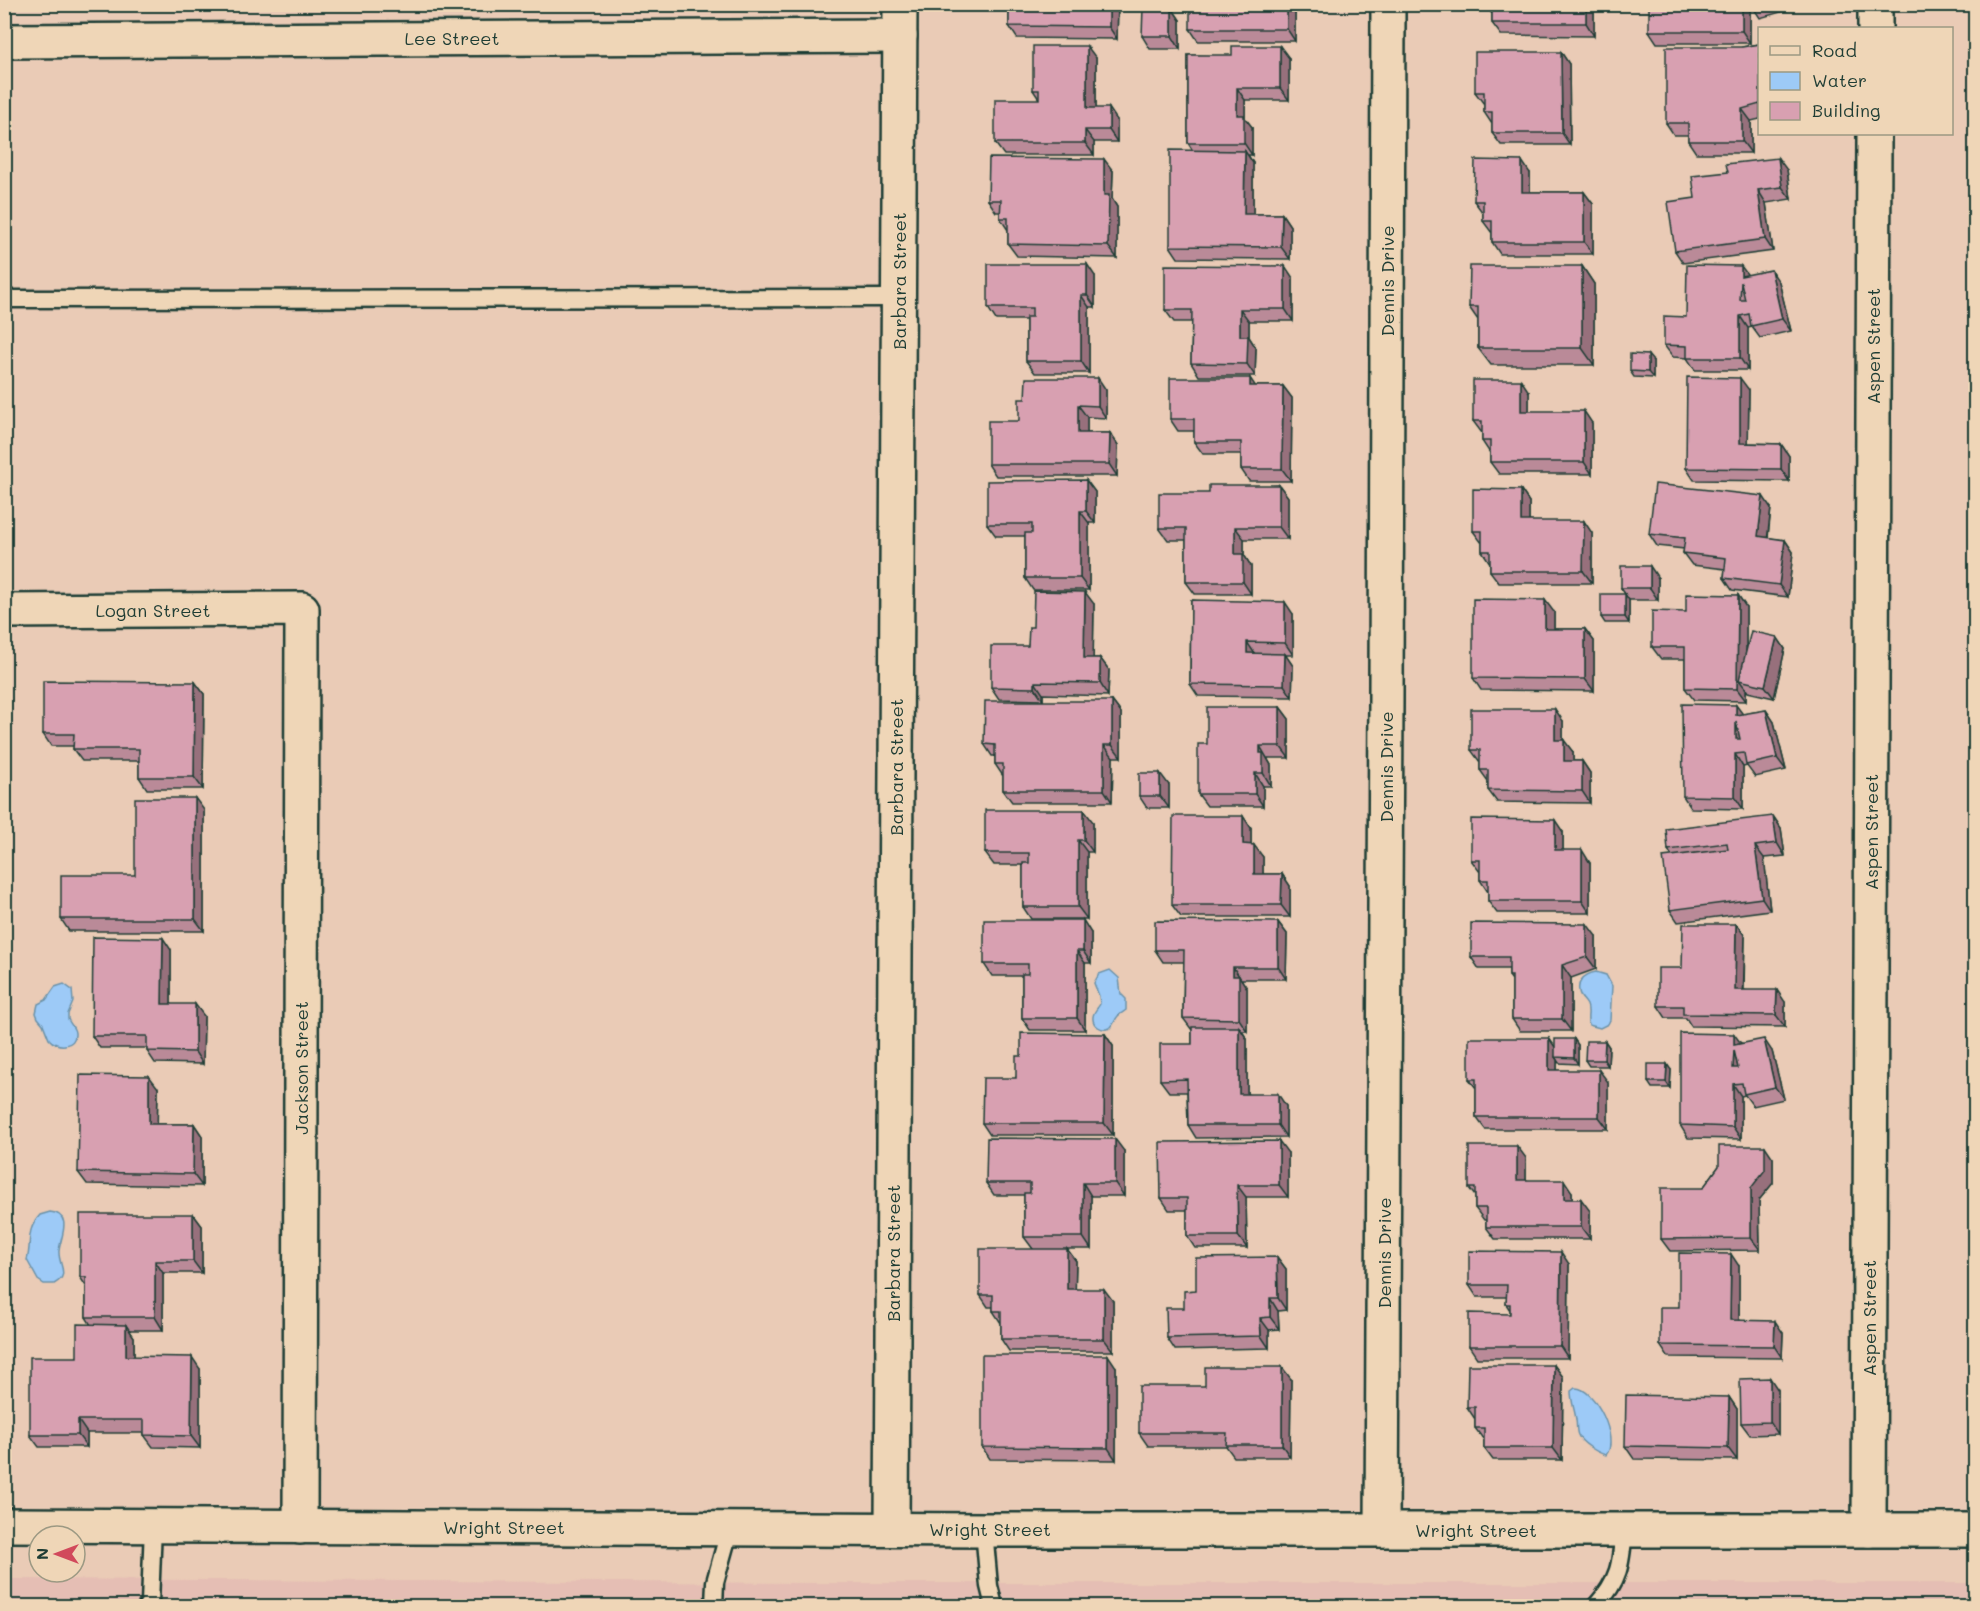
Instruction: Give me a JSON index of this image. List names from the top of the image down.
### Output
{
  "streets": {
    "street": [
      "Lee Street",
      "Barbara Street",
      "Dennis Drive",
      "Aspen Street",
      "Logan Street",
      "Jackson Street",
      "Wright Street"
    ]
  },
  "crossings": [
    ["Lee Street", "Barbara Street"],
    ["Barbara Street", "Wright Street"],
    ["Dennis Drive", "Wright Street"],
    ["Aspen Street", "Wright Street"],
    ["Logan Street", "Jackson Street"],
    ["Jackson Street", "Wright Street"]
  ],
  "legend": ["Road", "Water", "Building"],
  "north": "left"
}
